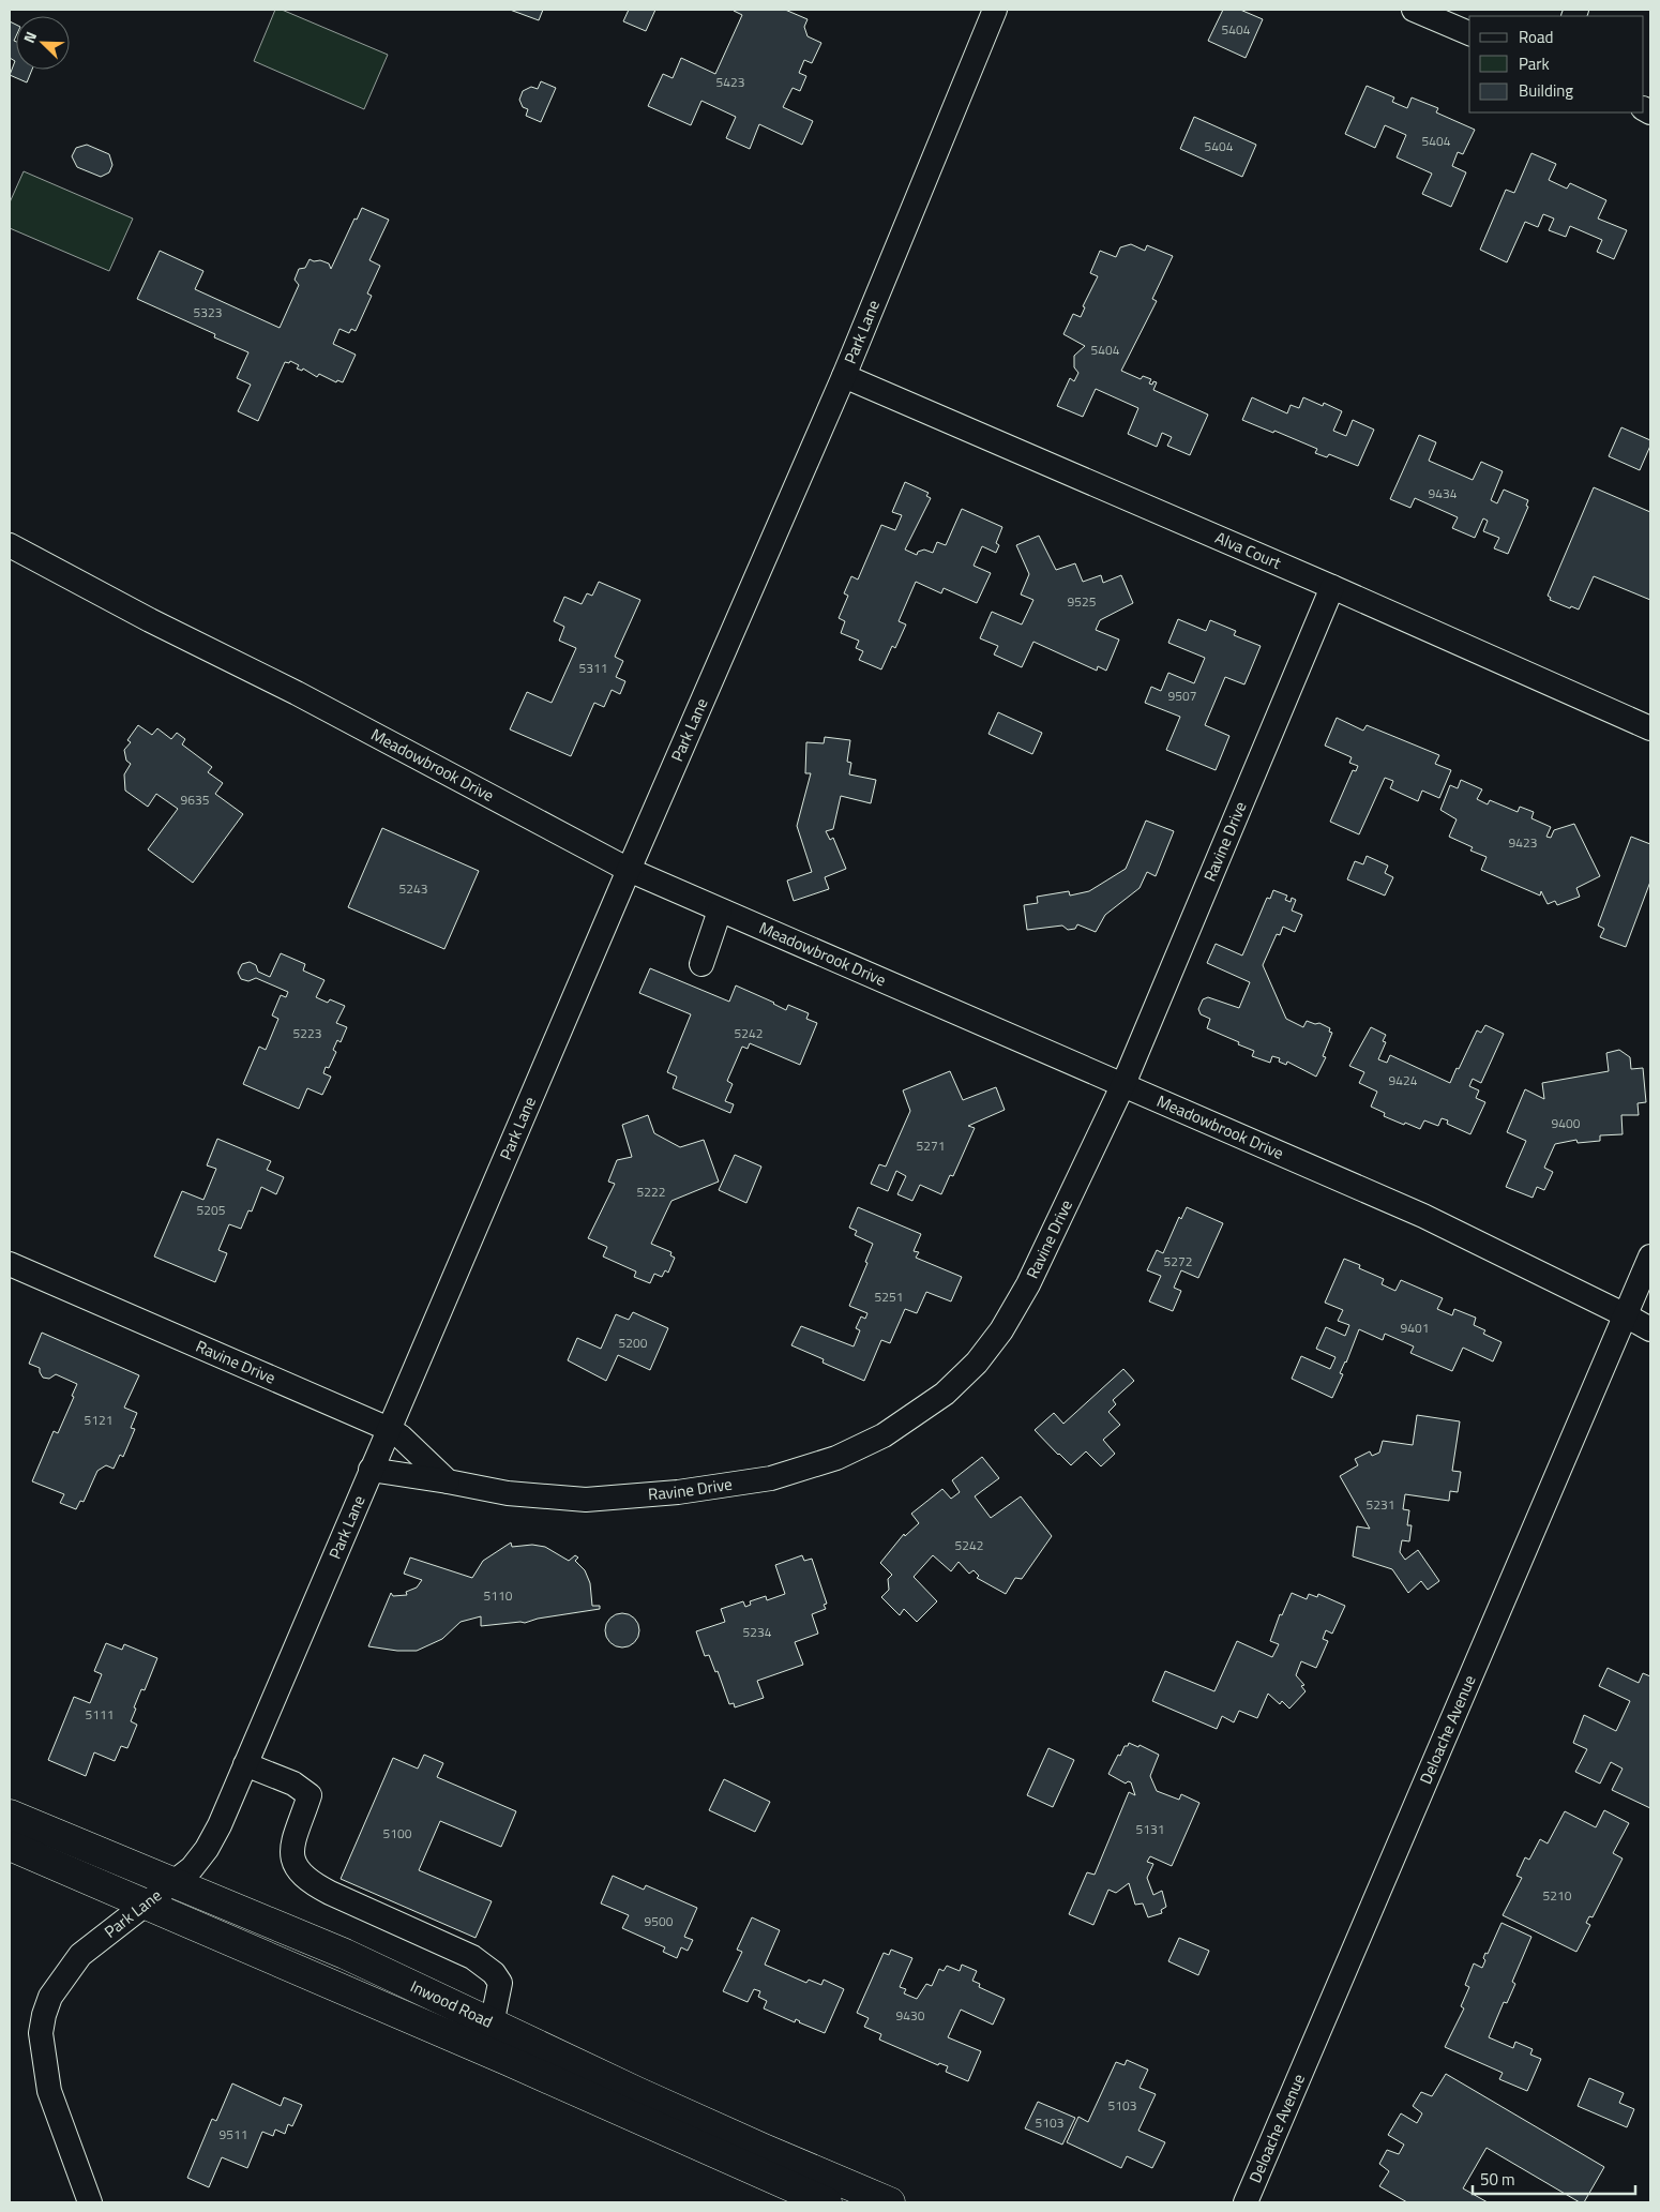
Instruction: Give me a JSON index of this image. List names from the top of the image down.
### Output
{
  "streets": {
    "main road": ["Inwood Road"],
    "street": [
      "Park Lane",
      "Alva Court",
      "Meadowbrook Drive",
      "Ravine Drive",
      "Deloache Avenue"
    ]
  },
  "crossings": [
    ["Park Lane", "Alva Court"],
    ["Park Lane", "Meadowbrook Drive"],
    ["Park Lane", "Ravine Drive"],
    ["Park Lane", "Inwood Road"],
    ["Alva Court", "Ravine Drive"],
    ["Meadowbrook Drive", "Ravine Drive"],
    ["Meadowbrook Drive", "Deloache Avenue"]
  ],
  "house_numbers": [
    "5404",
    "5423",
    "5404",
    "5404",
    "5323",
    "5404",
    "9434",
    "9525",
    "5311",
    "9507",
    "9635",
    "9423",
    "5243",
    "5223",
    "5242",
    "9424",
    "9400",
    "5271",
    "5222",
    "5205",
    "5272",
    "5251",
    "9401",
    "5200",
    "5121",
    "5231",
    "5242",
    "5110",
    "5234",
    "5111",
    "5131",
    "5100",
    "5210",
    "9500",
    "9430",
    "5103",
    "5103",
    "9511"
  ],
  "legend": ["Road", "Park", "Building"],
  "scale_bar": "50 m",
  "north": "top left"
}
